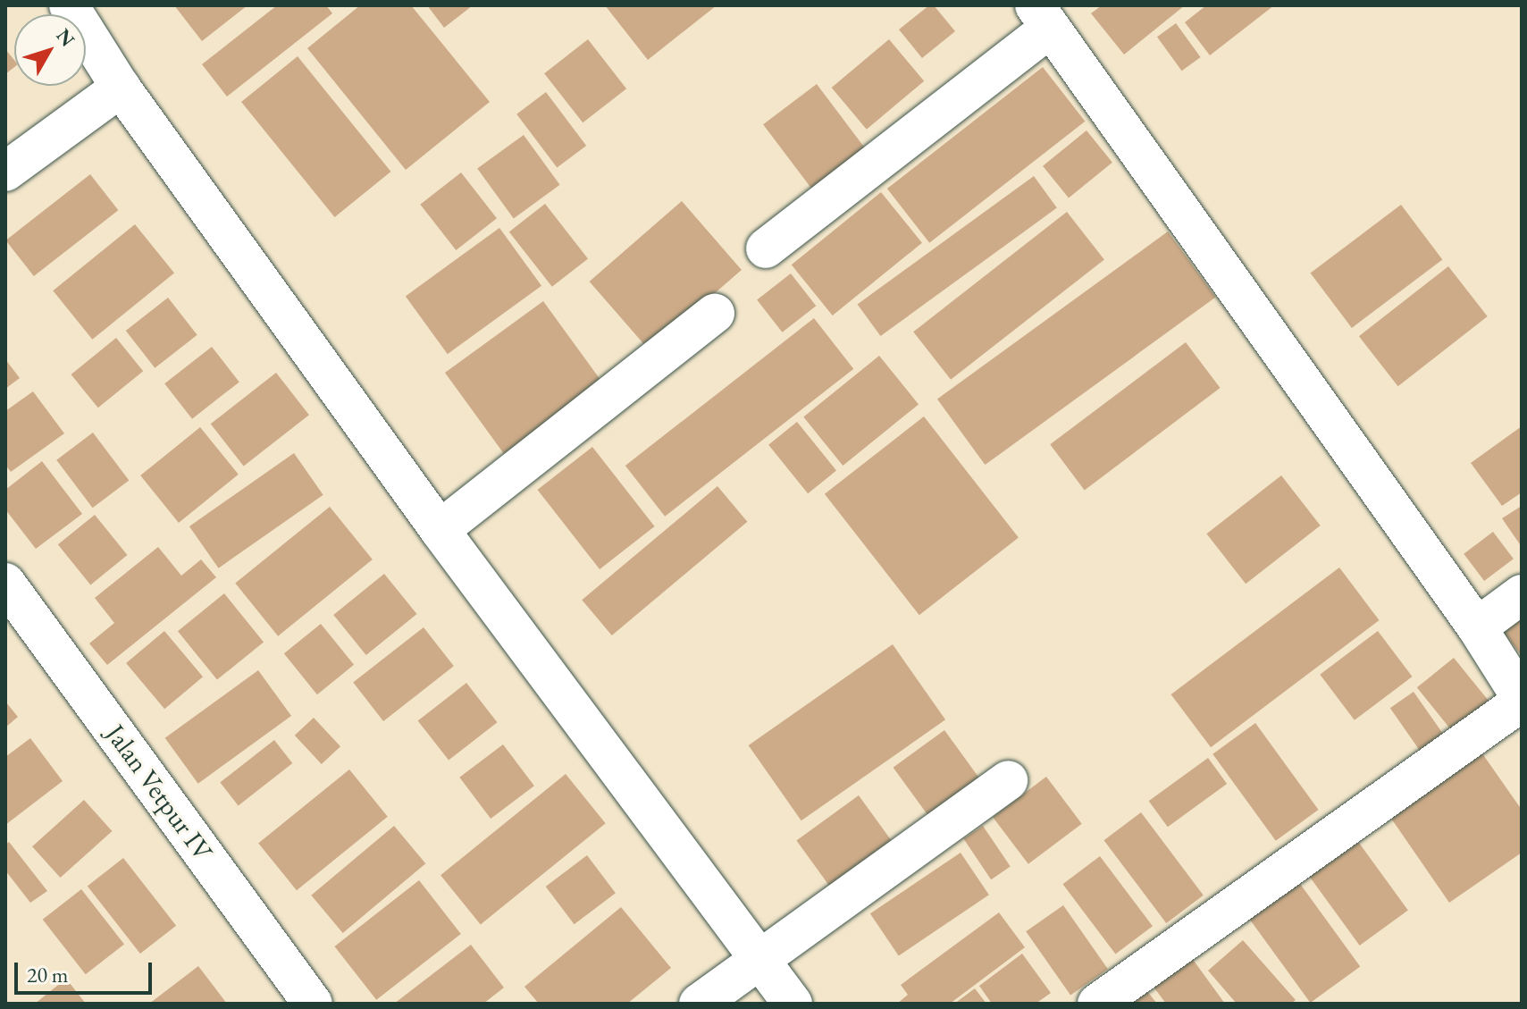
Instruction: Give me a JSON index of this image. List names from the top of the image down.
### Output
{
  "streets": {
    "street": ["Jalan Vetpur IV"]
  },
  "scale_bar": "20 m",
  "north": "top right"
}
